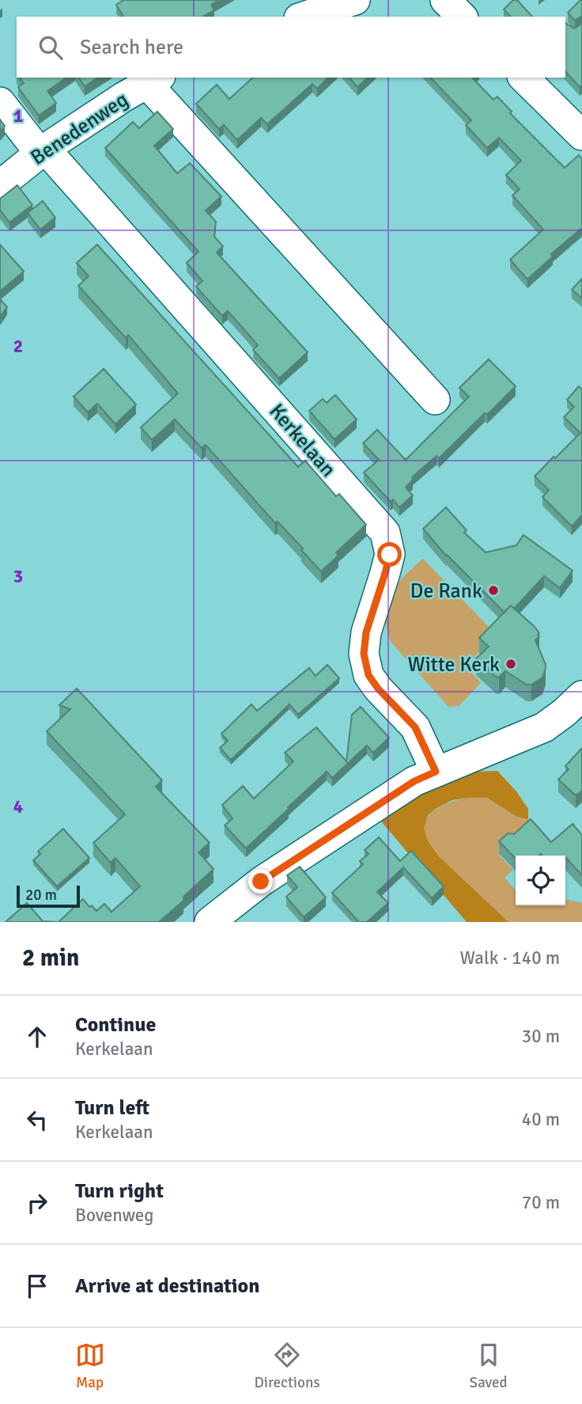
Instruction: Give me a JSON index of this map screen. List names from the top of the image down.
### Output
{
  "streets": {
    "street": ["Benedenweg", "Kerkelaan"]
  },
  "crossings": [
    ["Benedenweg", "Kerkelaan"]
  ],
  "places": ["De Rank", "Witte Kerk"],
  "scale_bar": "20 m",
  "page": {
    "search": "Search here",
    "scale": "20 m",
    "heading": ["2 min", "Walk · 140 m"],
    "list": [
      ["Continue", "Kerkelaan", "30 m"],
      ["Turn left", "Kerkelaan", "40 m"],
      ["Turn right", "Bovenweg", "70 m"],
      "Arrive at destination"
    ],
    "nav": ["Map", "Directions", "Saved"]
  },
  "grid": {
    "rows": [
      "1",
      "2",
      "3",
      "4"
    ]
  }
}
